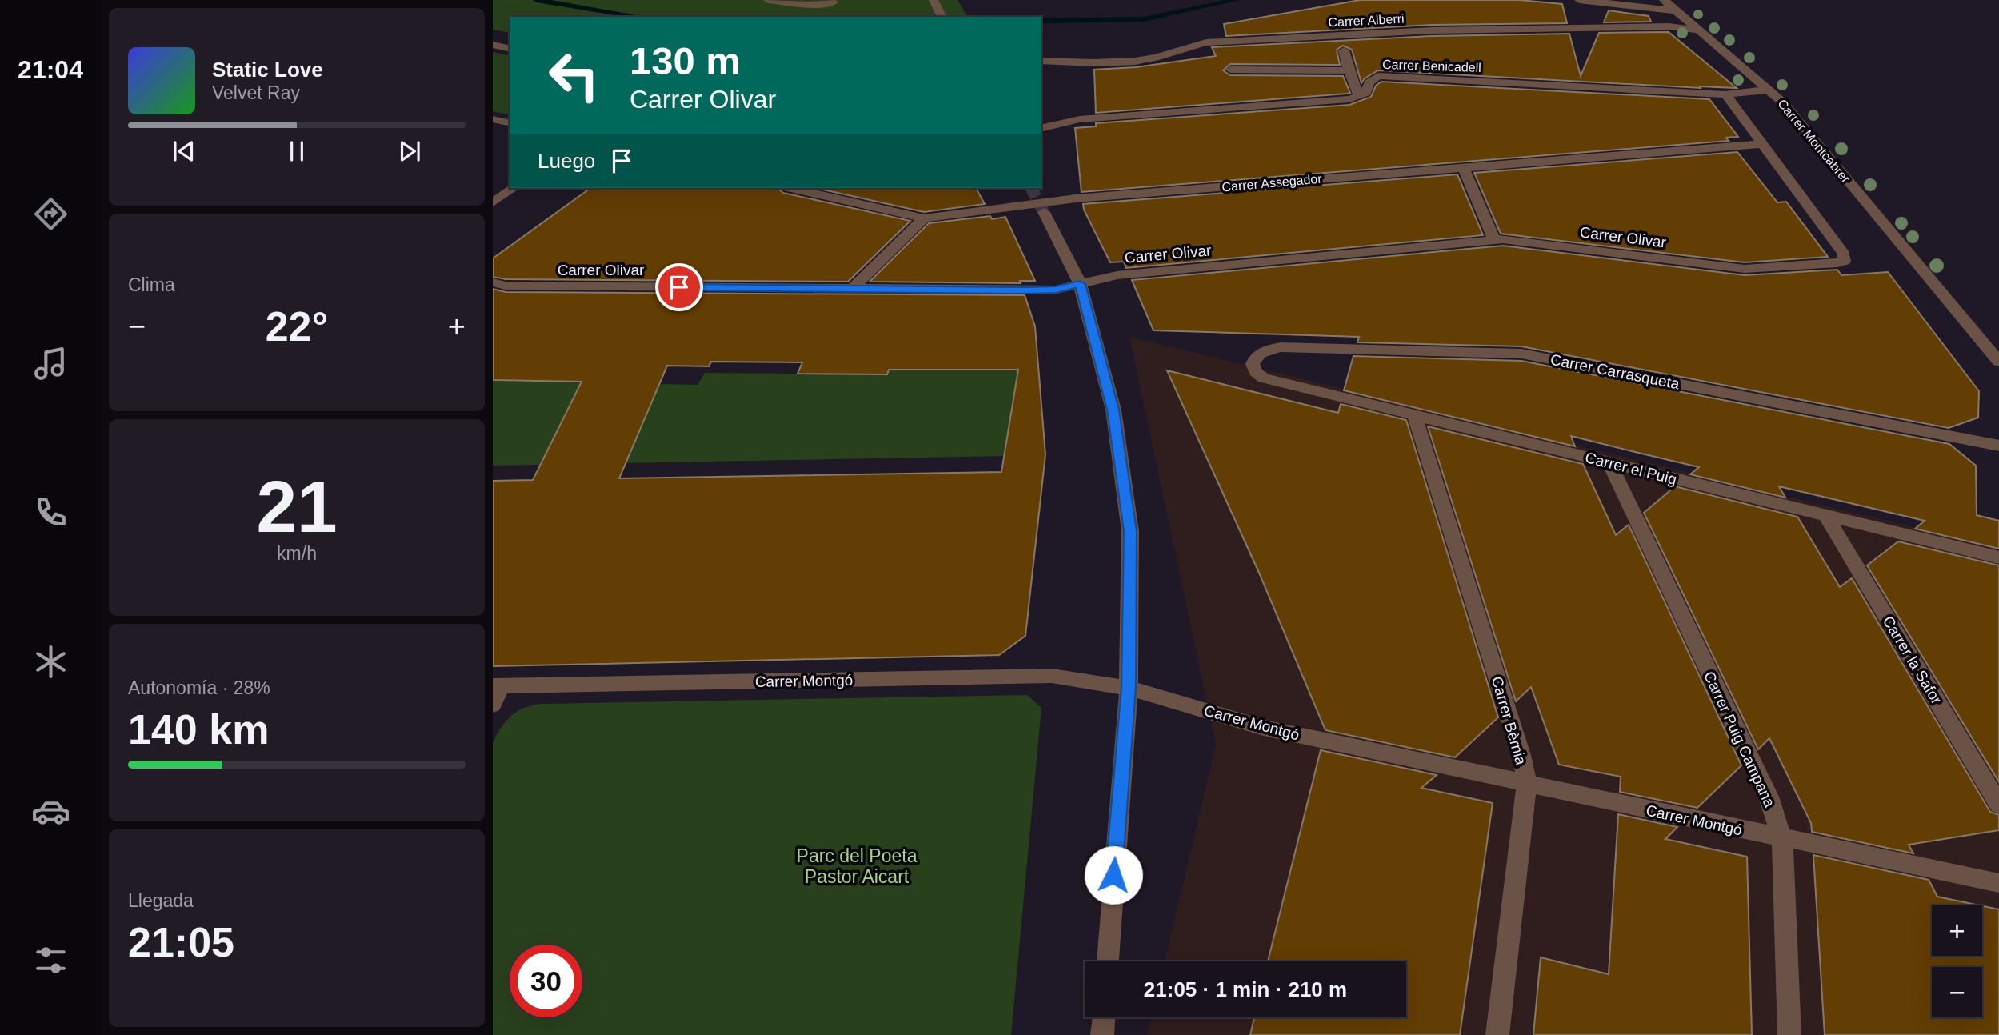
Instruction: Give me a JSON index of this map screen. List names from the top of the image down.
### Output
{
  "streets": {
    "street": [
      "Carrer Alberri",
      "Carrer Benicadell",
      "Carrer Montcabrer",
      "Carrer Assegador",
      "Carrer Olivar",
      "Carrer Carrasqueta",
      "Carrer el Puig",
      "Carrer la Safor",
      "Carrer Montgó",
      "Carrer Bèrnia",
      "Carrer Puig Campana"
    ]
  },
  "crossings": [
    ["Carrer Alberri", "Carrer Montcabrer"],
    ["Carrer Benicadell", "Carrer Montcabrer"],
    ["Carrer Assegador", "Carrer Olivar"],
    ["Carrer Carrasqueta", "Carrer el Puig"],
    ["Carrer el Puig", "Carrer la Safor"],
    ["Carrer el Puig", "Carrer Bèrnia"],
    ["Carrer el Puig", "Carrer Puig Campana"],
    ["Carrer Montgó", "Carrer Bèrnia"],
    ["Carrer Montgó", "Carrer Puig Campana"]
  ],
  "parks": ["Parc del Poeta Pastor Aicart"],
  "page": {
    "tabs": "21:04",
    "turn": ["130 m", "Carrer Olivar"],
    "song": ["Static Love", "Velvet Ray"],
    "then": "Luego",
    "tile": [
      "Clima",
      ["21", "km/h"],
      ["Autonomía · 28%", "140 km"],
      ["Llegada", "21:05"]
    ],
    "heat": ["−", "22°", "+"],
    "map_buttons": ["+", "−"],
    "limit": "30",
    "trip": "21:05 · 1 min · 210 m"
  }
}
